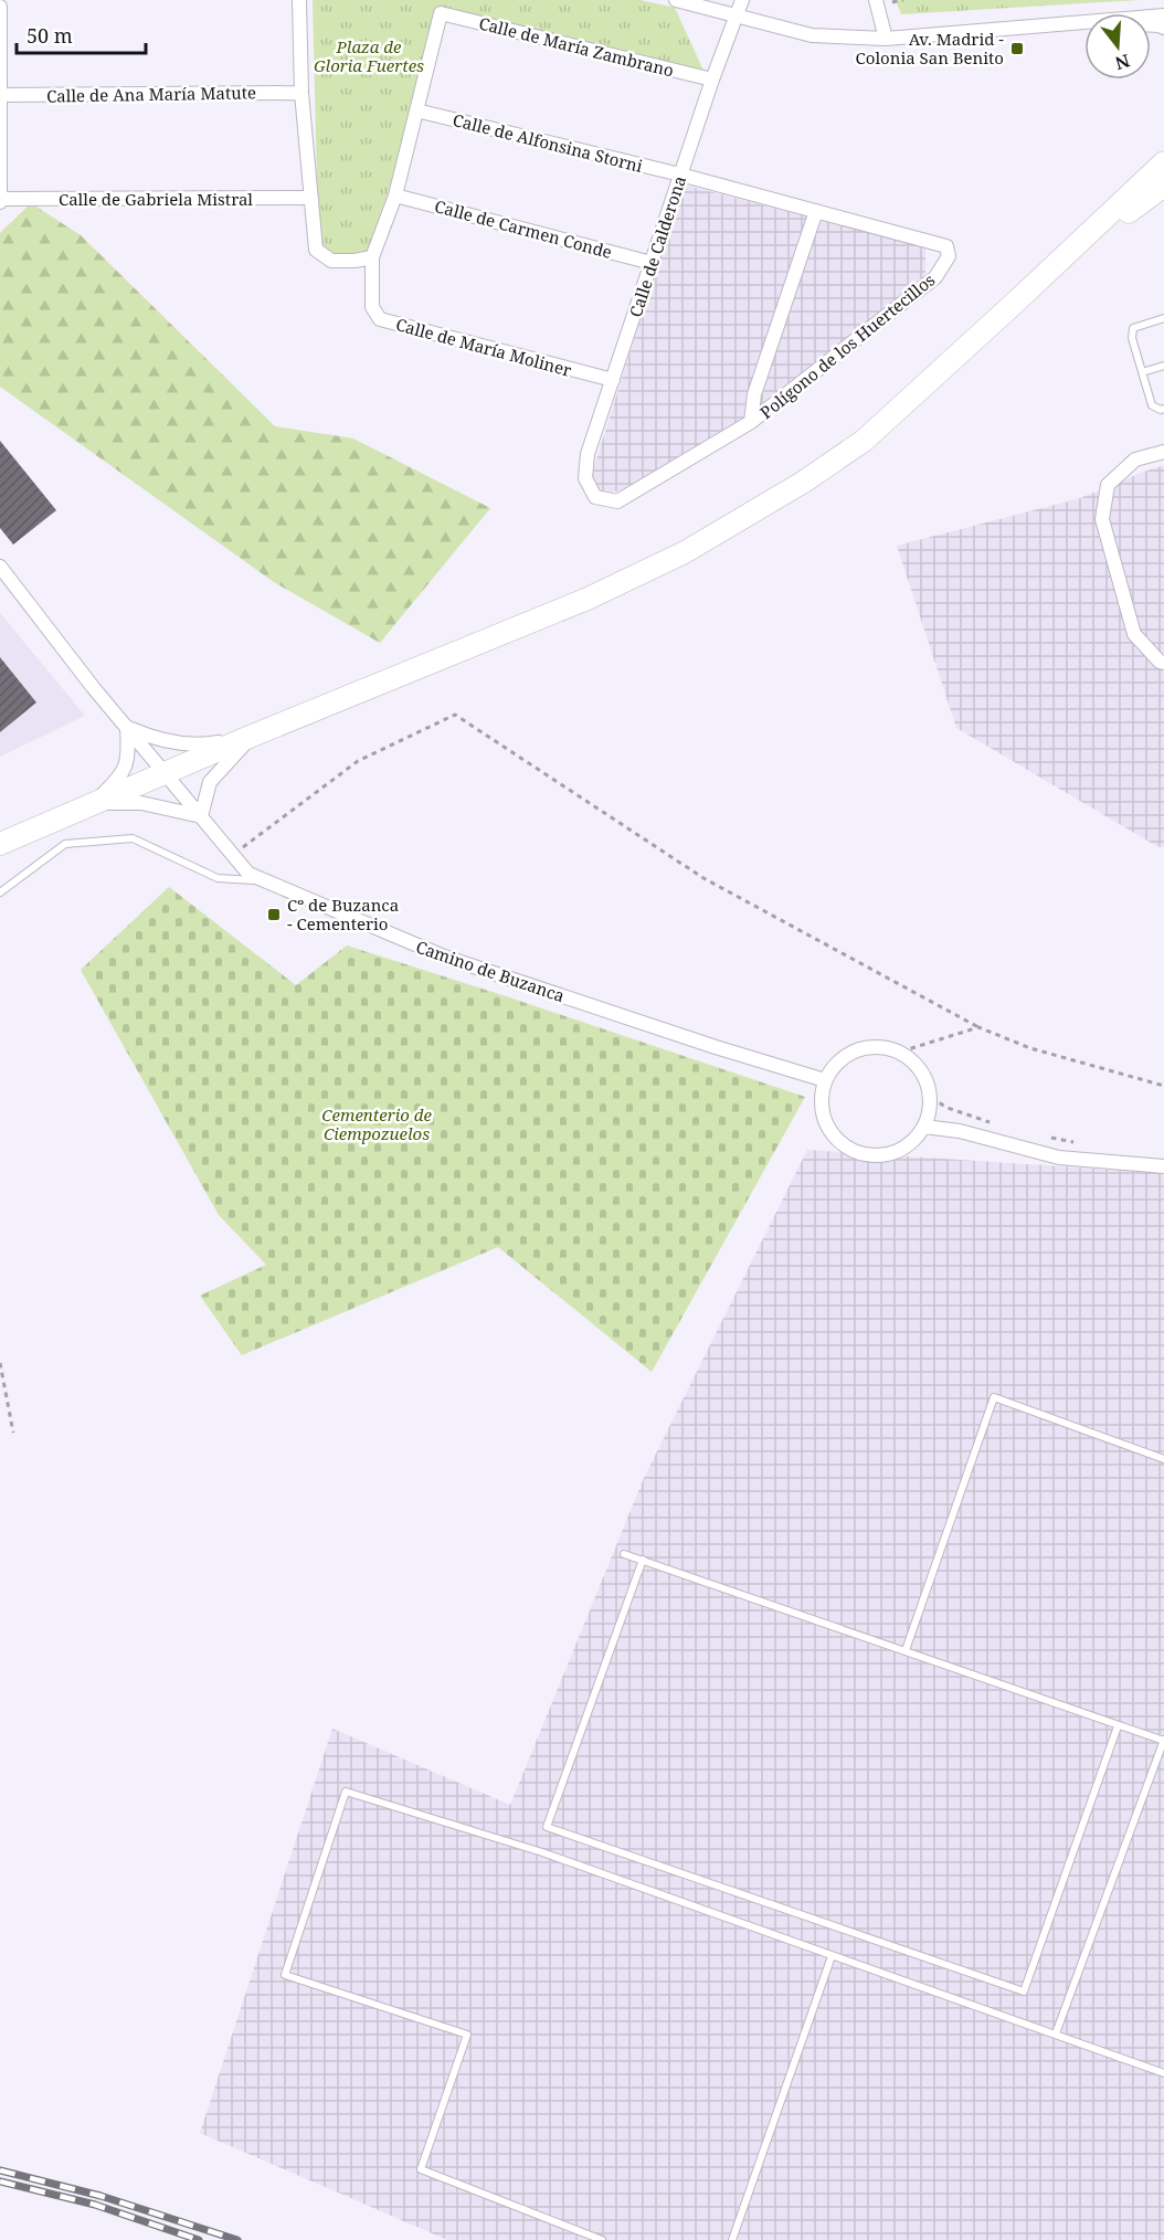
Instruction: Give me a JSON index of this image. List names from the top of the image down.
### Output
{
  "streets": {
    "street": [
      "Calle de María Zambrano",
      "Calle de Ana María Matute",
      "Calle de Alfonsina Storni",
      "Calle de Gabriela Mistral",
      "Calle de Carmen Conde",
      "Calle de Calderona",
      "Polígono de los Huertecillos",
      "Calle de María Moliner",
      "Camino de Buzanca"
    ]
  },
  "crossings": [
    ["Calle de María Zambrano", "Calle de Alfonsina Storni"],
    ["Calle de María Zambrano", "Calle de Calderona"],
    ["Calle de Alfonsina Storni", "Calle de Calderona"],
    ["Calle de Alfonsina Storni", "Polígono de los Huertecillos"],
    ["Calle de Carmen Conde", "Calle de Calderona"],
    ["Calle de Calderona", "Polígono de los Huertecillos"],
    ["Calle de Calderona", "Calle de María Moliner"]
  ],
  "parks": ["Plaza de Gloria Fuertes", "Cementerio de Ciempozuelos"],
  "places": {
    "transit": ["Av. Madrid - Colonia San Benito", "Cº de Buzanca - Cementerio"]
  },
  "scale_bar": "50 m",
  "north": "bottom"
}
